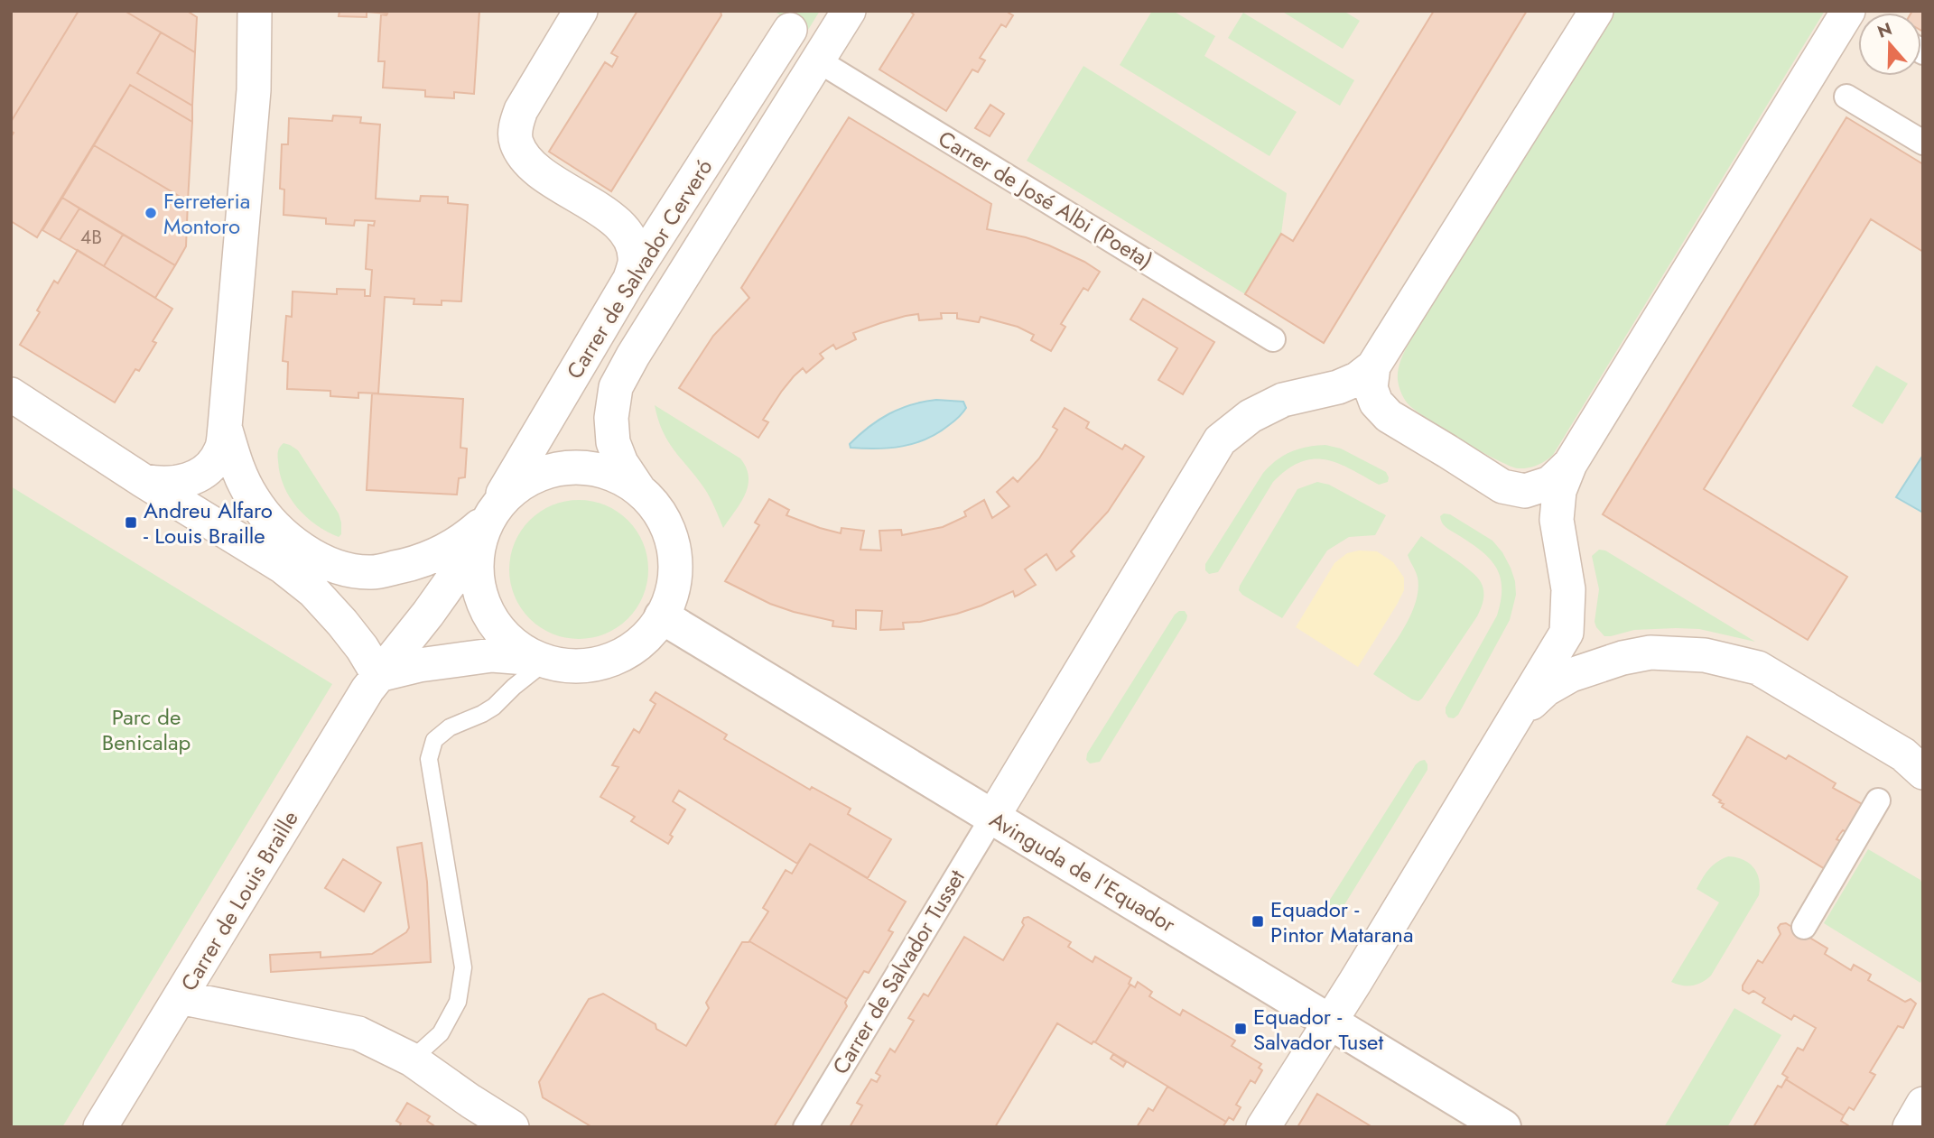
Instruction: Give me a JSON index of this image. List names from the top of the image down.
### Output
{
  "streets": {
    "street": [
      "Carrer de José Albi (Poeta)",
      "Carrer de Salvador Cerveró",
      "Avinguda de l'Equador",
      "Carrer de Louis Braille",
      "Carrer de Salvador Tusset"
    ]
  },
  "crossings": [
    ["Carrer de José Albi (Poeta)", "Carrer de Salvador Cerveró"],
    ["Carrer de Salvador Cerveró", "Avinguda de l'Equador"],
    ["Carrer de Salvador Cerveró", "Carrer de Louis Braille"],
    ["Avinguda de l'Equador", "Carrer de Louis Braille"],
    ["Avinguda de l'Equador", "Carrer de Salvador Tusset"]
  ],
  "parks": ["Parc de Benicalap"],
  "places": {
    "other": ["Ferreteria Montoro"],
    "transit": ["Andreu Alfaro - Louis Braille", "Equador - Pintor Matarana", "Equador - Salvador Tuset"]
  },
  "house_numbers": ["4B"],
  "north": "top"
}
